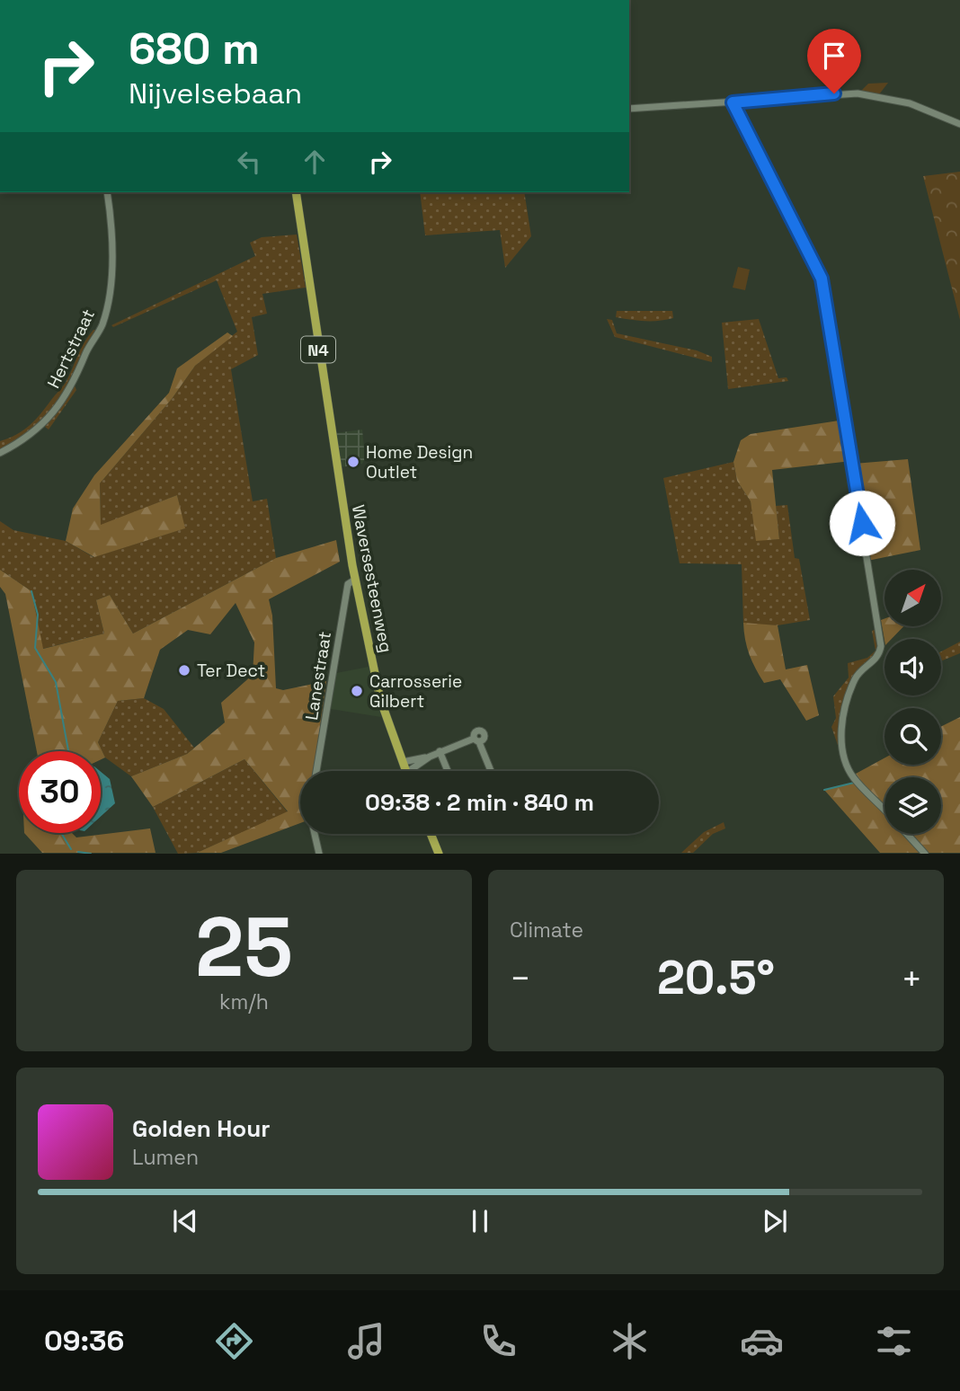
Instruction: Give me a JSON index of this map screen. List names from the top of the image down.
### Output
{
  "streets": {
    "main road": ["N4", "Waversesteenweg"],
    "street": ["Hertstraat", "Lanestraat"]
  },
  "crossings": [
    ["Waversesteenweg", "Lanestraat"]
  ],
  "places": ["Home Design Outlet", "Ter Dect", "Carrosserie Gilbert"],
  "north": "top right",
  "page": {
    "turn": ["680 m", "Nijvelsebaan"],
    "limit": "30",
    "trip": "09:38 · 2 min · 840 m",
    "tile": [
      ["25", "km/h"],
      "Climate"
    ],
    "heat": ["−", "20.5°", "+"],
    "song": ["Golden Hour", "Lumen"],
    "tabs": "09:36"
  }
}
